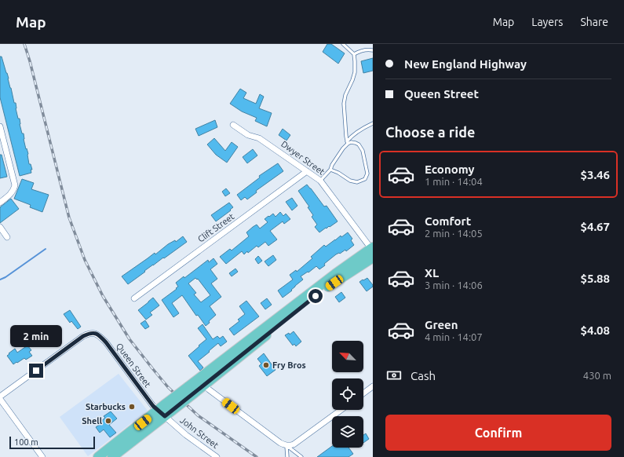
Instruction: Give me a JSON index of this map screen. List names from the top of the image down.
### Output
{
  "streets": {
    "street": [
      "Dwyer Street",
      "Clift Street",
      "Queen Street",
      "John Street"
    ]
  },
  "crossings": [
    ["Dwyer Street", "Clift Street"],
    ["Queen Street", "John Street"]
  ],
  "places": ["Fry Bros", "Starbucks", "Shell"],
  "scale_bar": "100 m",
  "north": "top left",
  "page": {
    "header": "Map",
    "nav": ["Map", "Layers", "Share"],
    "banner": ["New England Highway", "Queen Street"],
    "heading": "Choose a ride",
    "list": [
      {
        "name": "Economy",
        "note": "1 min · 14:04",
        "value": "$3.46"
      },
      {
        "name": "Comfort",
        "note": "2 min · 14:05",
        "value": "$4.67"
      },
      {
        "name": "XL",
        "note": "3 min · 14:06",
        "value": "$5.88"
      },
      {
        "name": "Green",
        "note": "4 min · 14:07",
        "value": "$4.08"
      }
    ],
    "bubble": "2 min",
    "pay": ["Cash", "430 m"],
    "buttons": "Confirm",
    "scale": "100 m"
  }
}
